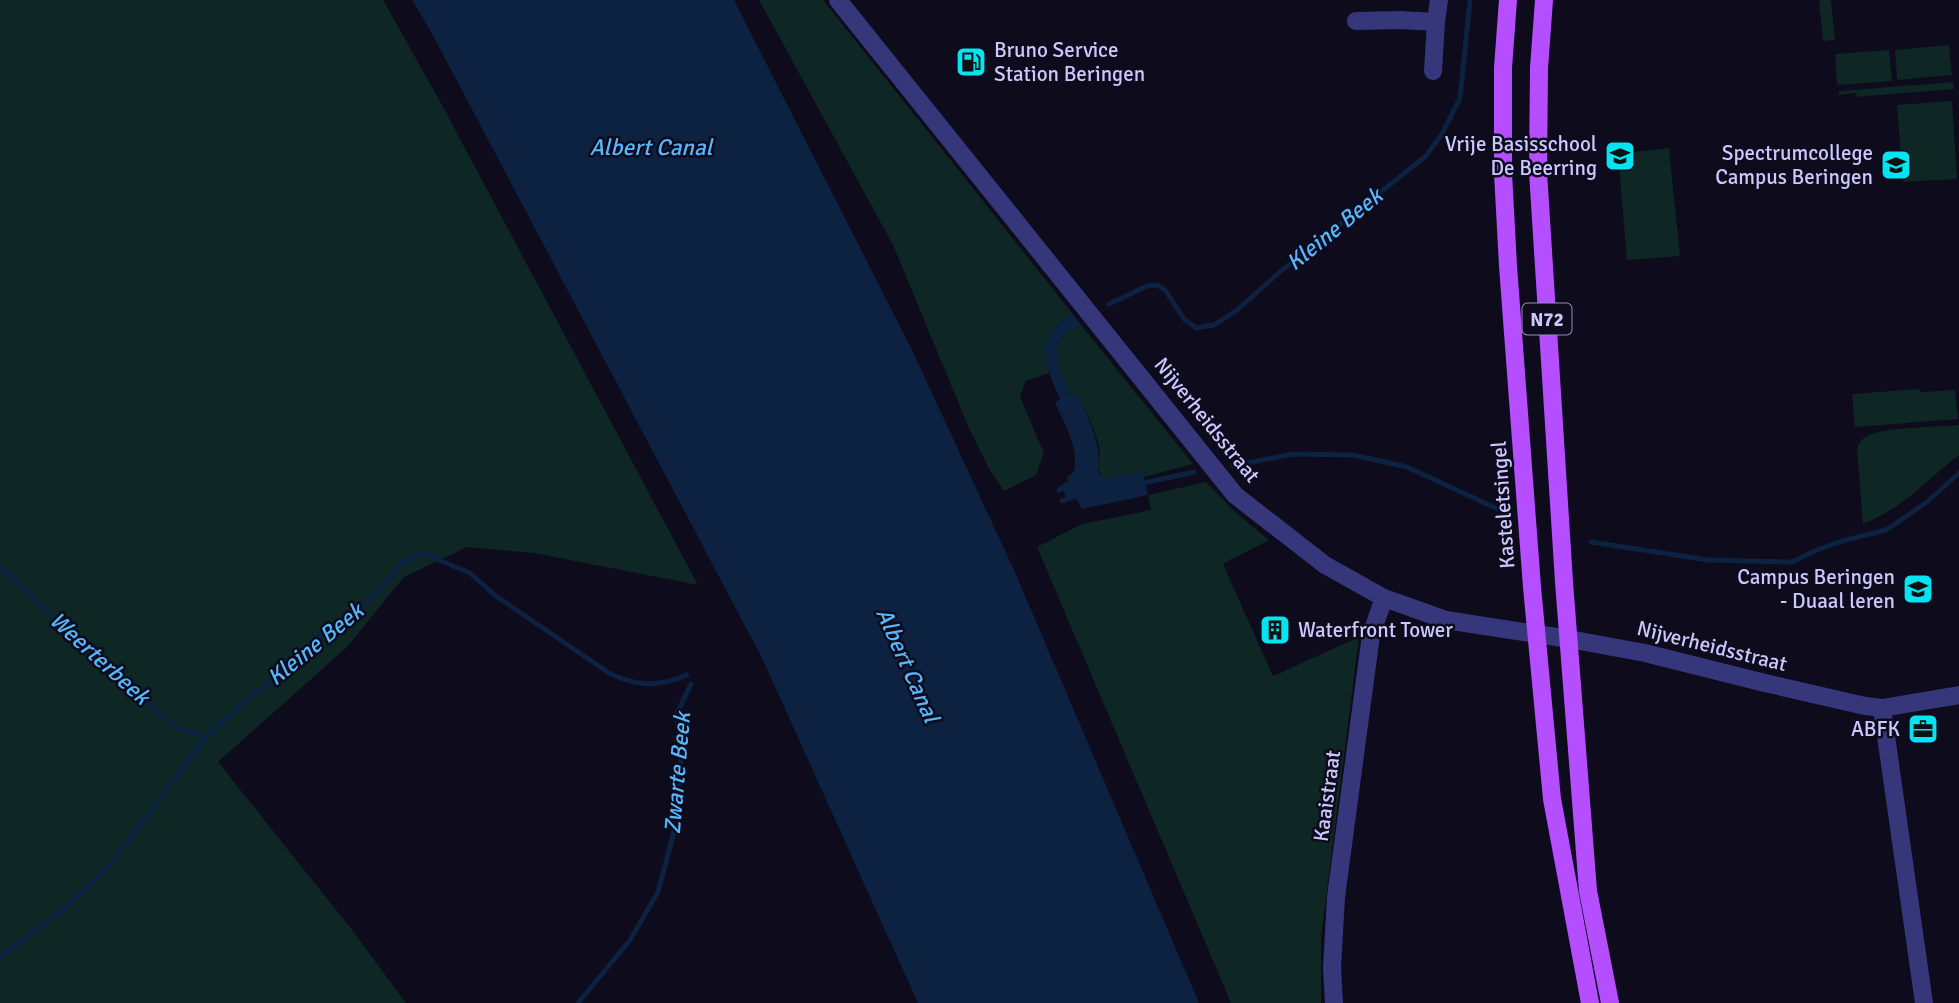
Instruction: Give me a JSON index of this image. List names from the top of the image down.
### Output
{
  "streets": {
    "main road": ["N72", "Kasteletsingel"],
    "street": ["Nijverheidsstraat", "Kaaistraat"]
  },
  "crossings": [
    ["N72", "Nijverheidsstraat"],
    ["Nijverheidsstraat", "Kasteletsingel"],
    ["Nijverheidsstraat", "Kaaistraat"]
  ],
  "water": [
    "Albert Canal",
    "Kleine Beek",
    "Weerterbeek",
    "Zwarte Beek"
  ],
  "places": {
    "fuel station": ["Bruno Service Station Beringen"],
    "school or university": ["Vrije Basisschool De Beerring", "Spectrumcollege Campus Beringen", "Campus Beringen - Duaal leren"],
    "building": ["Waterfront Tower"],
    "office": ["ABFK"]
  }
}
